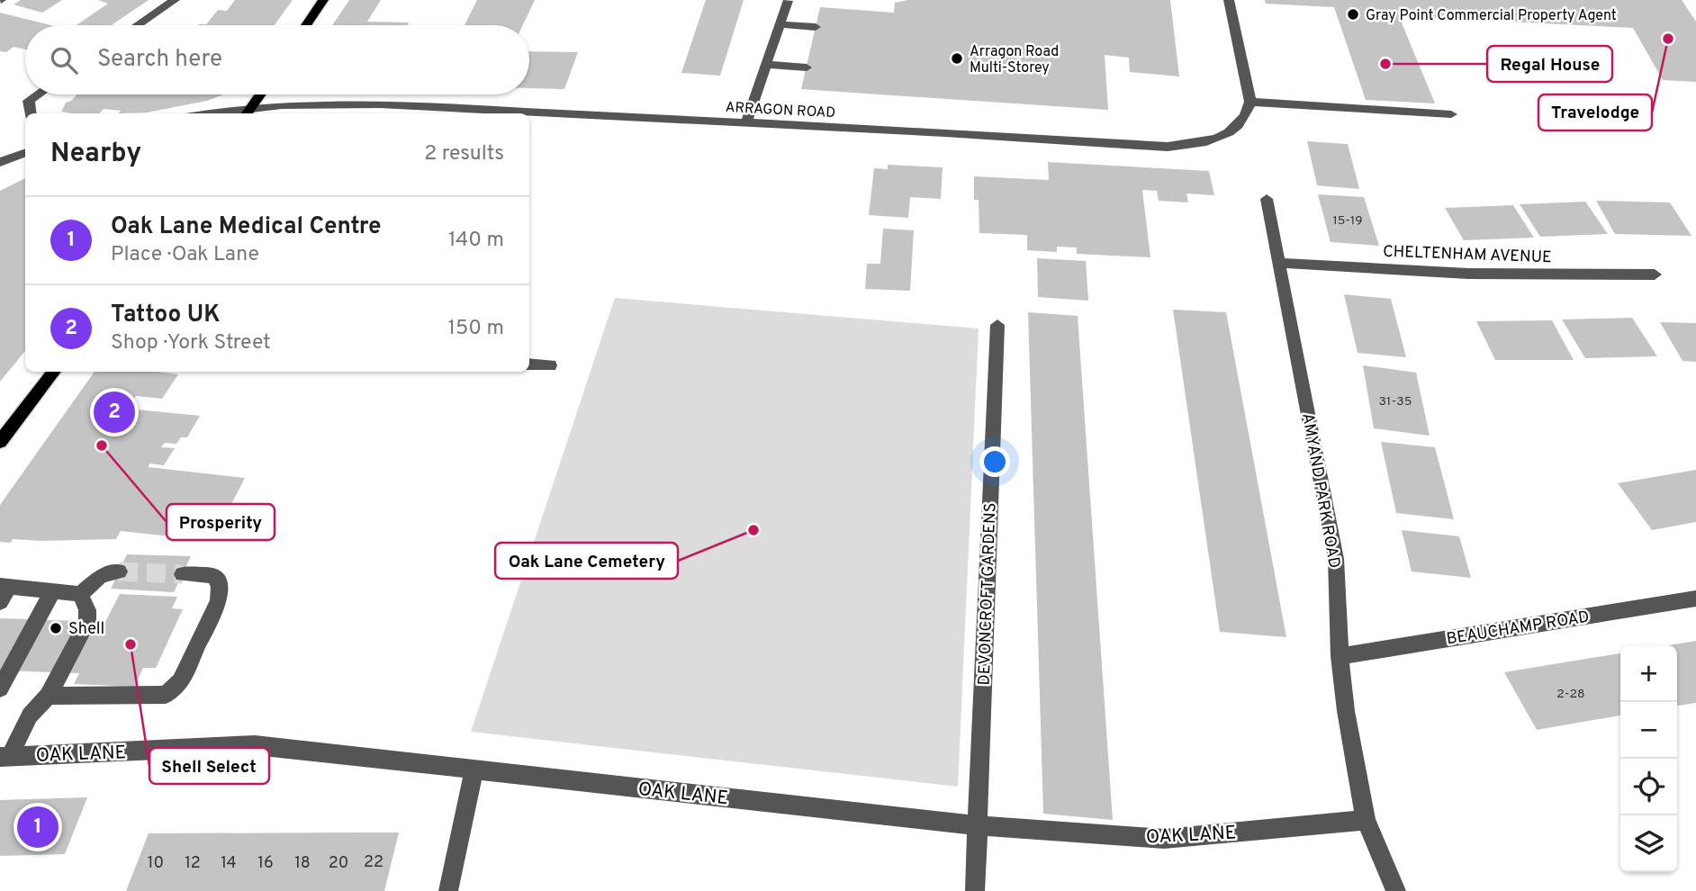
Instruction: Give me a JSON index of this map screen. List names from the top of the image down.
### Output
{
  "streets": {
    "street": [
      "ARRAGON ROAD",
      "CHELTENHAM AVENUE",
      "AMYAND PARK ROAD",
      "DEVONCROFT GARDENS",
      "BEAUCHAMP ROAD",
      "OAK LANE"
    ]
  },
  "crossings": [
    ["CHELTENHAM AVENUE", "AMYAND PARK ROAD"],
    ["AMYAND PARK ROAD", "BEAUCHAMP ROAD"],
    ["AMYAND PARK ROAD", "OAK LANE"],
    ["DEVONCROFT GARDENS", "OAK LANE"]
  ],
  "places": [
    "Gray Point Commercial Property Agent",
    "Travelodge",
    "Arragon Road Multi-Storey",
    "Regal House",
    "Prosperity",
    "Oak Lane Cemetery",
    "Shell",
    "Shell Select"
  ],
  "house_numbers": [
    "15-19",
    "31-35",
    "2-28",
    "22",
    "10",
    "12",
    "14",
    "16",
    "18",
    "20"
  ],
  "page": {
    "search": "Search here",
    "heading": ["Nearby", "2 results"],
    "list": [
      {
        "mark": "1",
        "name": "Oak Lane Medical Centre",
        "note": "Place · Oak Lane",
        "value": "140 m"
      },
      {
        "mark": "2",
        "name": "Tattoo UK",
        "note": "Shop · York Street",
        "value": "150 m"
      }
    ],
    "pins": ["2", "1"],
    "map_buttons": ["+", "−"]
  }
}
